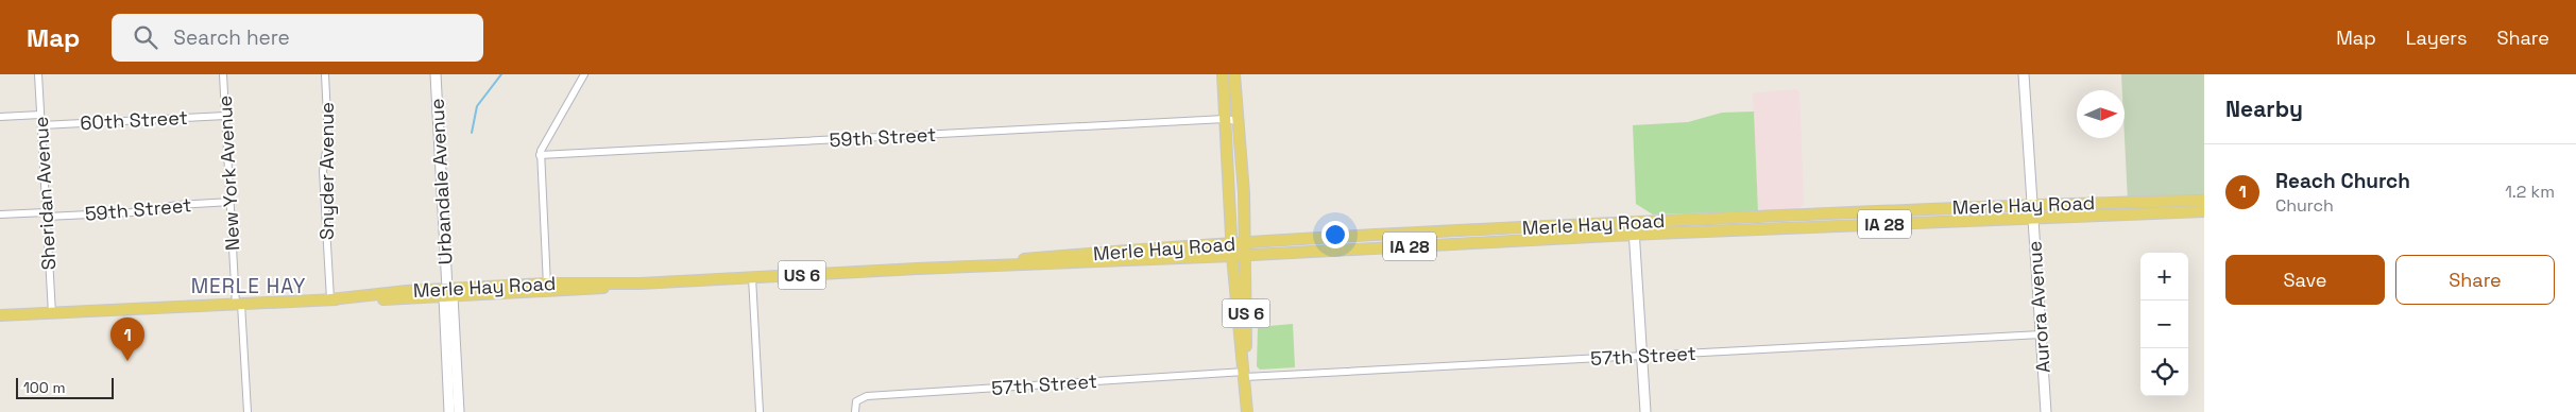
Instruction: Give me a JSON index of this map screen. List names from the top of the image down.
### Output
{
  "streets": {
    "main road": ["Merle Hay Road", "IA 28", "US 6"],
    "street": [
      "60th Street",
      "59th Street",
      "Snyder Avenue",
      "New York Avenue",
      "Urbandale Avenue",
      "Sheridan Avenue",
      "Aurora Avenue",
      "57th Street"
    ]
  },
  "crossings": [
    ["60th Street", "New York Avenue"],
    ["60th Street", "Sheridan Avenue"],
    ["59th Street", "New York Avenue"],
    ["59th Street", "Sheridan Avenue"],
    ["Snyder Avenue", "Merle Hay Road"],
    ["New York Avenue", "Merle Hay Road"],
    ["Urbandale Avenue", "Merle Hay Road"],
    ["Sheridan Avenue", "Merle Hay Road"],
    ["Merle Hay Road", "US 6"],
    ["Merle Hay Road", "Aurora Avenue"],
    ["US 6", "57th Street"],
    ["Aurora Avenue", "57th Street"]
  ],
  "districts": ["MERLE HAY"],
  "scale_bar": "100 m",
  "north": "right",
  "page": {
    "header": "Map",
    "search": "Search here",
    "nav": ["Map", "Layers", "Share"],
    "heading": "Nearby",
    "list": [
      {
        "mark": "1",
        "name": "Reach Church",
        "note": "Church",
        "value": "1.2 km"
      }
    ],
    "buttons": ["Save", "Share"],
    "map_buttons": ["+", "−"],
    "pins": "1",
    "scale": "100 m"
  }
}
